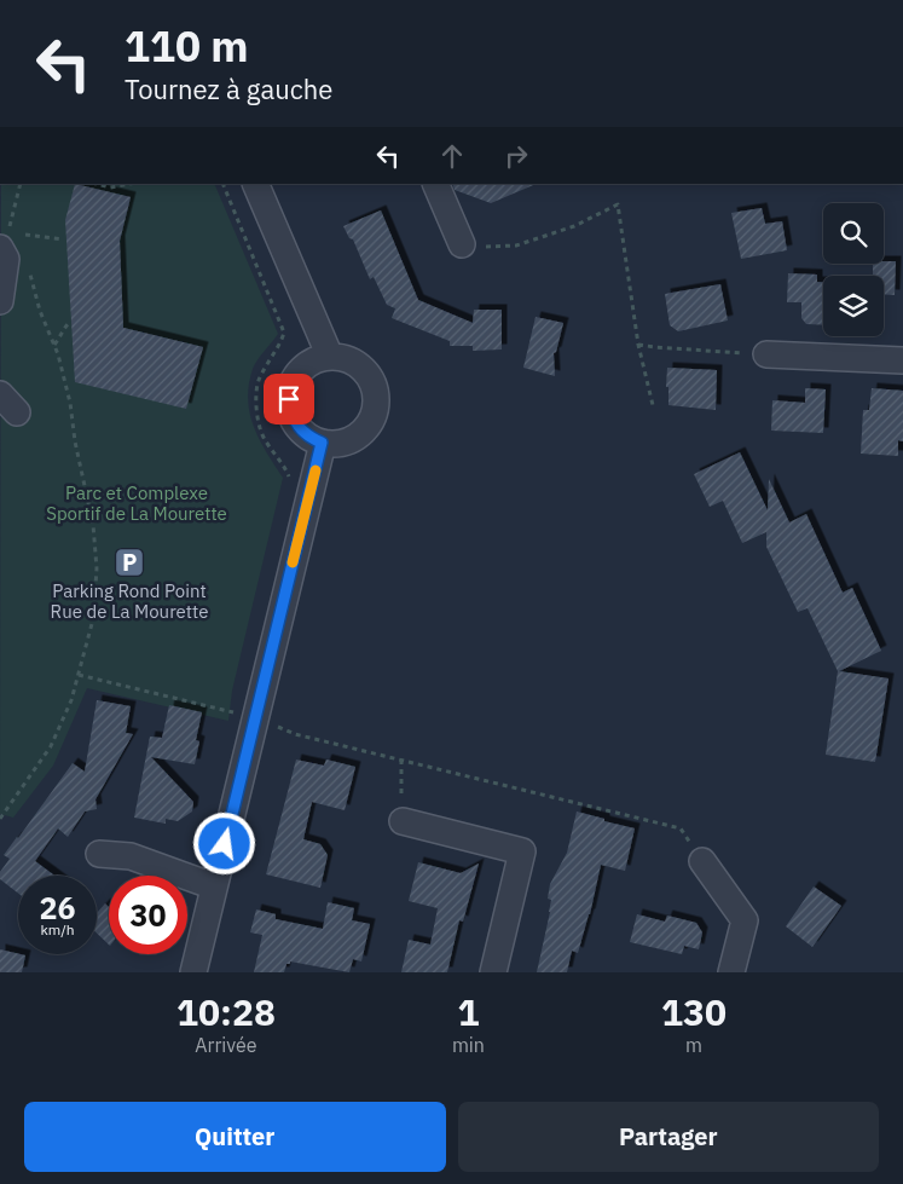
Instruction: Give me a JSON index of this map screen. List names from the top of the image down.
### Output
{
  "parks": ["Parc et Complexe Sportif de La Mourette"],
  "places": {
    "parking": ["Parking Rond Point Rue de La Mourette"]
  },
  "page": {
    "turn": ["110 m", "Tournez à gauche"],
    "speed": "26 km/h",
    "limit": "30",
    "eta": [
      "10:28",
      "Arrivée",
      "1",
      "min",
      "130",
      "m"
    ],
    "buttons": ["Quitter", "Partager"]
  }
}
